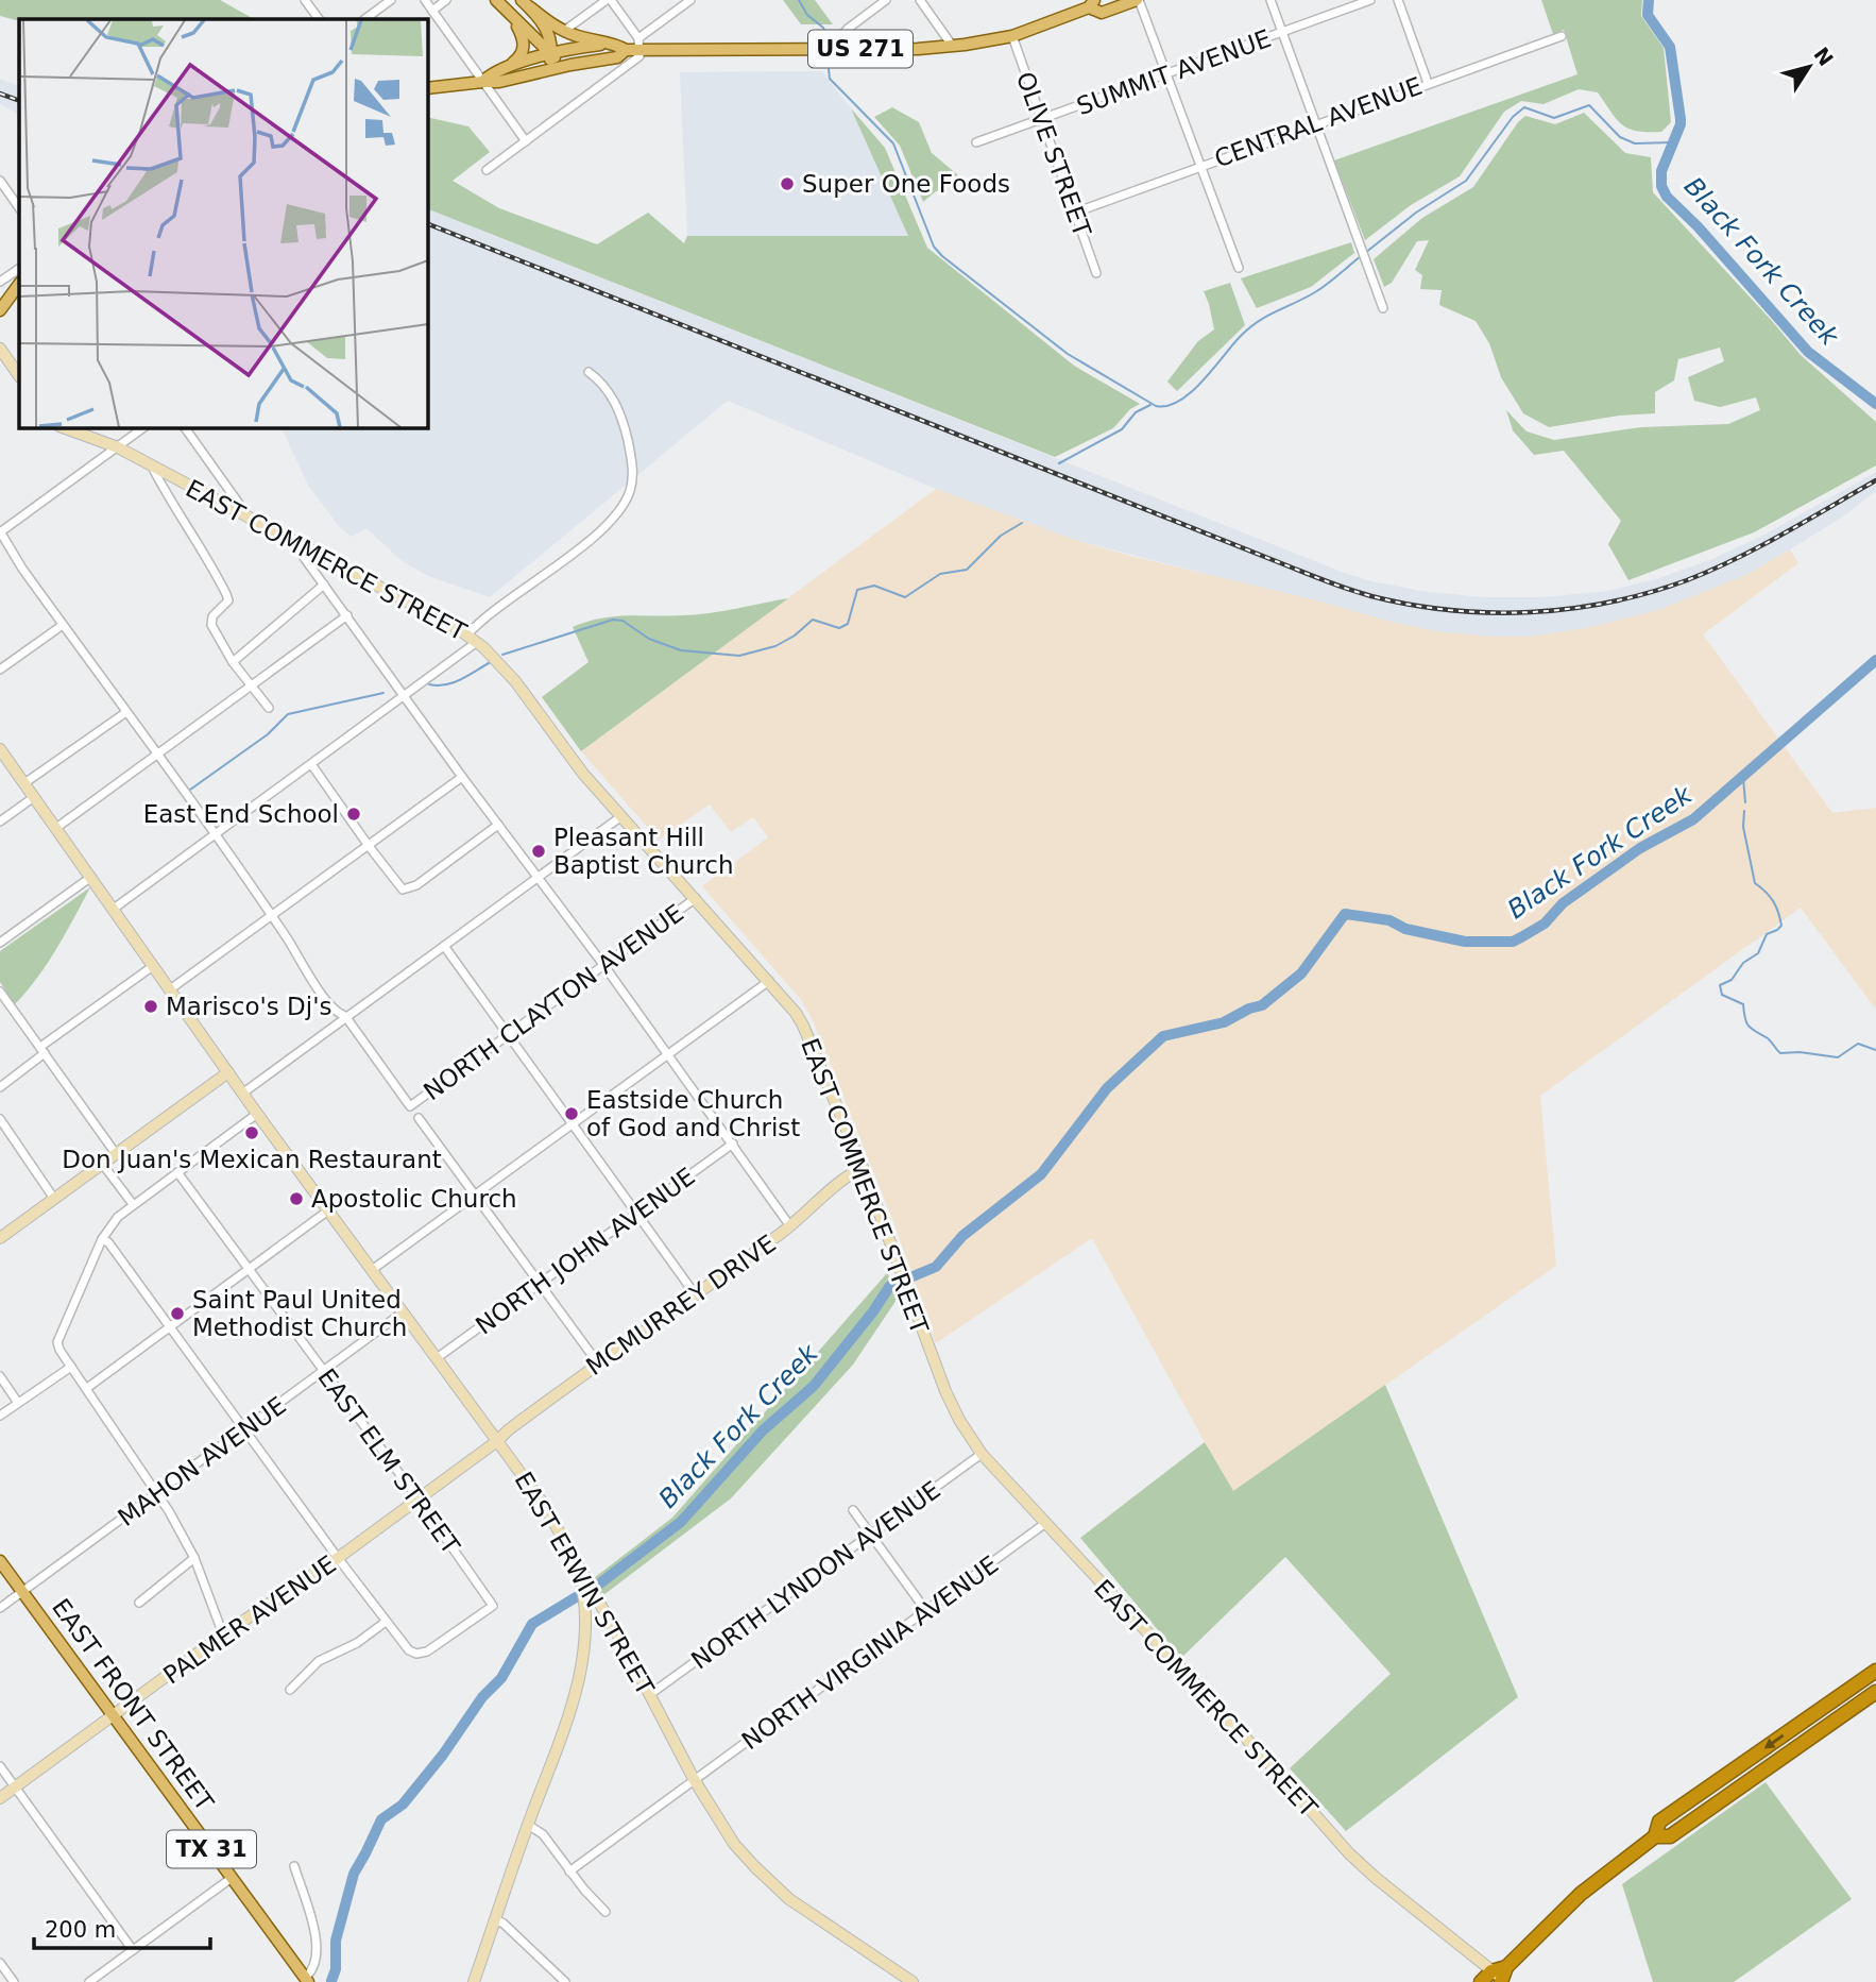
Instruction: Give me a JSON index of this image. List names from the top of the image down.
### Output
{
  "streets": {
    "main road": ["US 271", "EAST FRONT STREET", "TX 31"],
    "street": [
      "SUMMIT AVENUE",
      "CENTRAL AVENUE",
      "OLIVE STREET",
      "EAST COMMERCE STREET",
      "NORTH CLAYTON AVENUE",
      "NORTH JOHN AVENUE",
      "MCMURREY DRIVE",
      "MAHON AVENUE",
      "EAST ELM STREET",
      "NORTH LYNDON AVENUE",
      "EAST ERWIN STREET",
      "PALMER AVENUE",
      "NORTH VIRGINIA AVENUE"
    ]
  },
  "crossings": [
    ["US 271", "OLIVE STREET"],
    ["SUMMIT AVENUE", "OLIVE STREET"],
    ["CENTRAL AVENUE", "OLIVE STREET"],
    ["EAST COMMERCE STREET", "NORTH CLAYTON AVENUE"],
    ["EAST COMMERCE STREET", "MCMURREY DRIVE"],
    ["EAST COMMERCE STREET", "NORTH LYNDON AVENUE"],
    ["EAST COMMERCE STREET", "NORTH VIRGINIA AVENUE"],
    ["NORTH JOHN AVENUE", "EAST ERWIN STREET"],
    ["MCMURREY DRIVE", "EAST ERWIN STREET"],
    ["MCMURREY DRIVE", "PALMER AVENUE"],
    ["MAHON AVENUE", "EAST ELM STREET"],
    ["MAHON AVENUE", "EAST ERWIN STREET"],
    ["MAHON AVENUE", "EAST FRONT STREET"],
    ["EAST ELM STREET", "PALMER AVENUE"],
    ["NORTH LYNDON AVENUE", "EAST ERWIN STREET"],
    ["EAST ERWIN STREET", "PALMER AVENUE"],
    ["EAST ERWIN STREET", "NORTH VIRGINIA AVENUE"],
    ["PALMER AVENUE", "EAST FRONT STREET"]
  ],
  "water": ["Black Fork Creek"],
  "places": [
    "Super One Foods",
    "East End School",
    "Pleasant Hill Baptist Church",
    "Marisco's Dj's",
    "Eastside Church of God and Christ",
    "Don Juan's Mexican Restaurant",
    "Apostolic Church",
    "Saint Paul United Methodist Church"
  ],
  "scale_bar": "200 m",
  "north": "top right"
}
